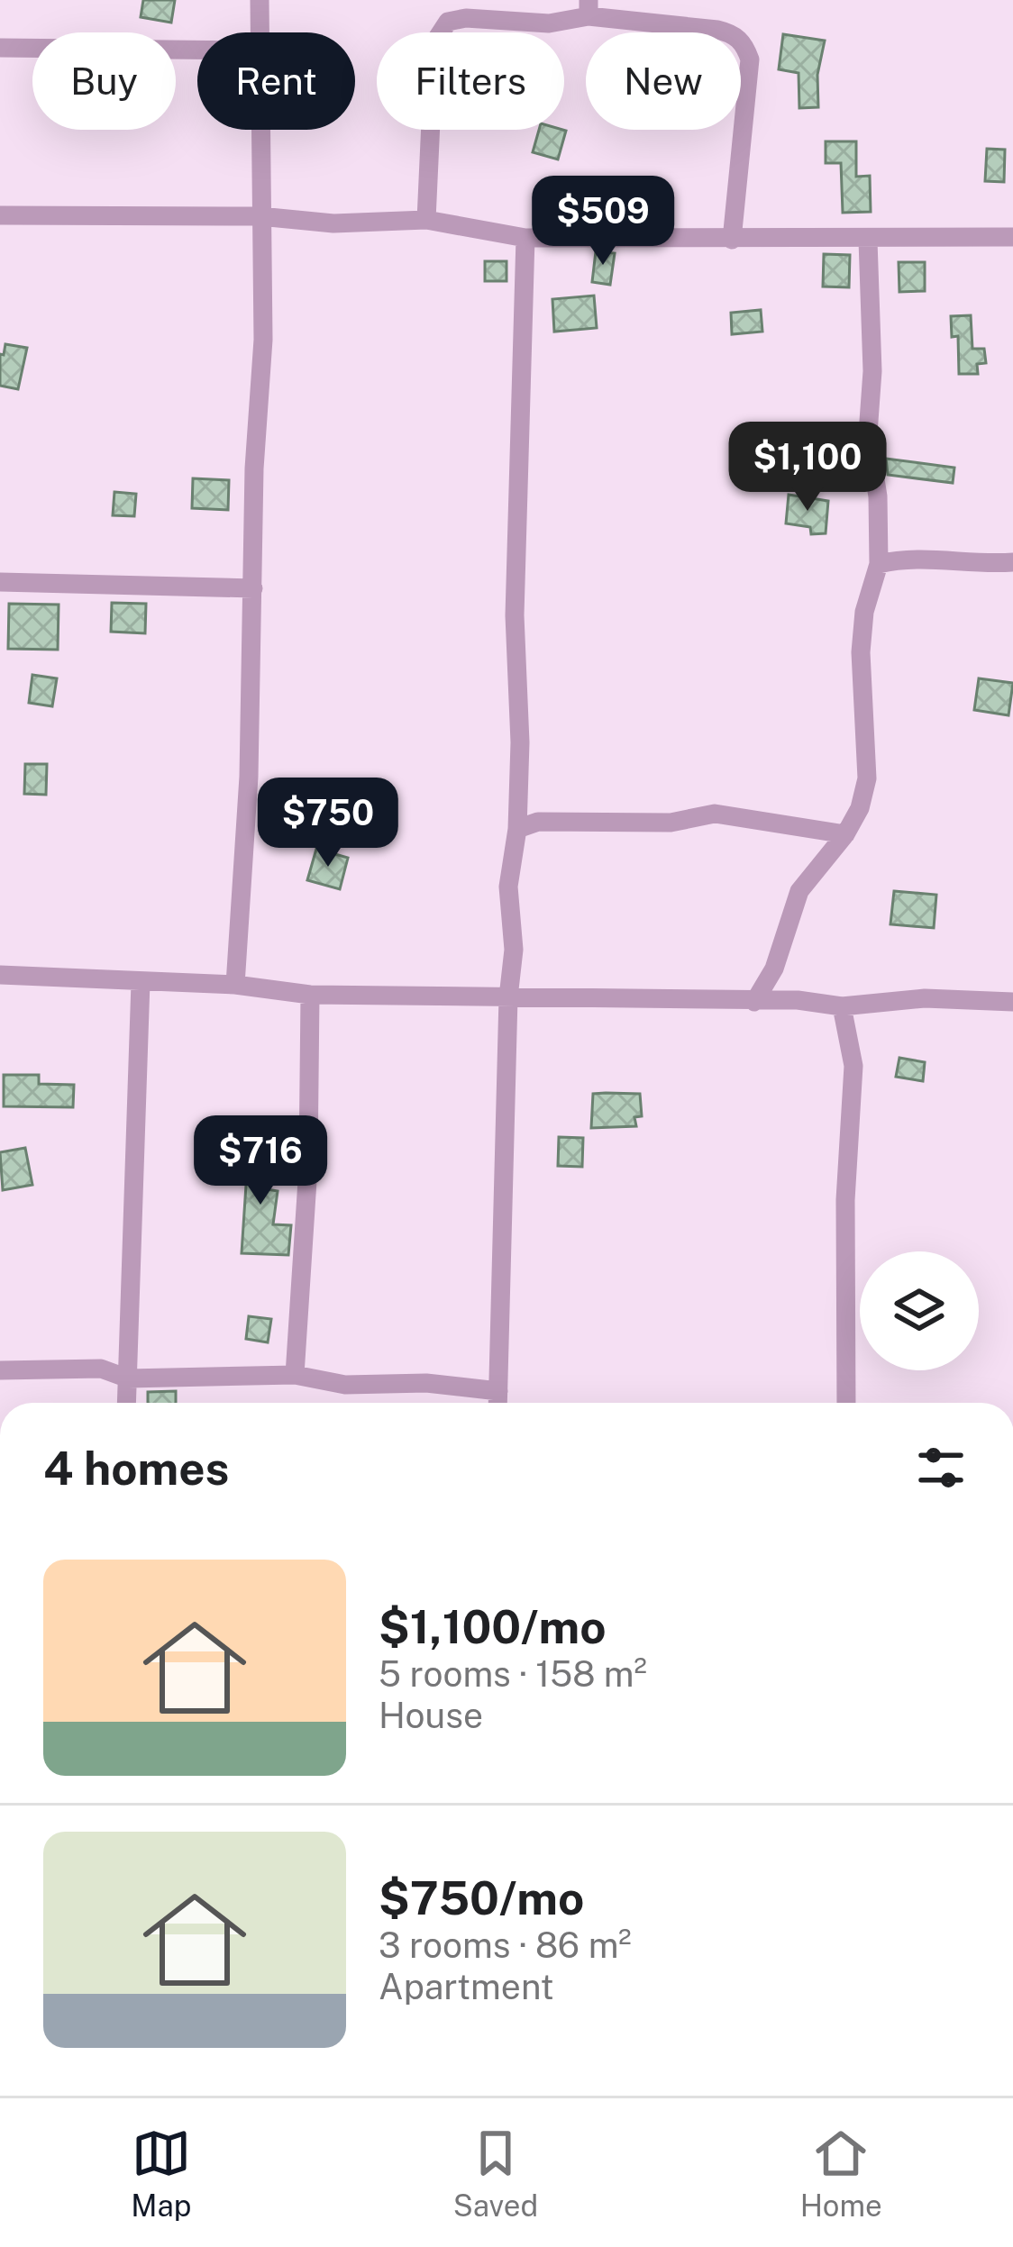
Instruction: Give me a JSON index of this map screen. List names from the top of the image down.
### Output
{
  "page": {
    "chip": [
      "Buy",
      "Rent",
      "Filters",
      "New"
    ],
    "price": [
      "$509",
      "$1,100",
      "$750",
      "$716"
    ],
    "heading": "4 homes",
    "list": [
      {
        "name": "$1,100/mo",
        "note": "5 rooms · 158 m² · House"
      },
      {
        "name": "$750/mo",
        "note": "3 rooms · 86 m² · Apartment"
      }
    ],
    "tabs": ["Map", "Saved", "Home"]
  }
}
